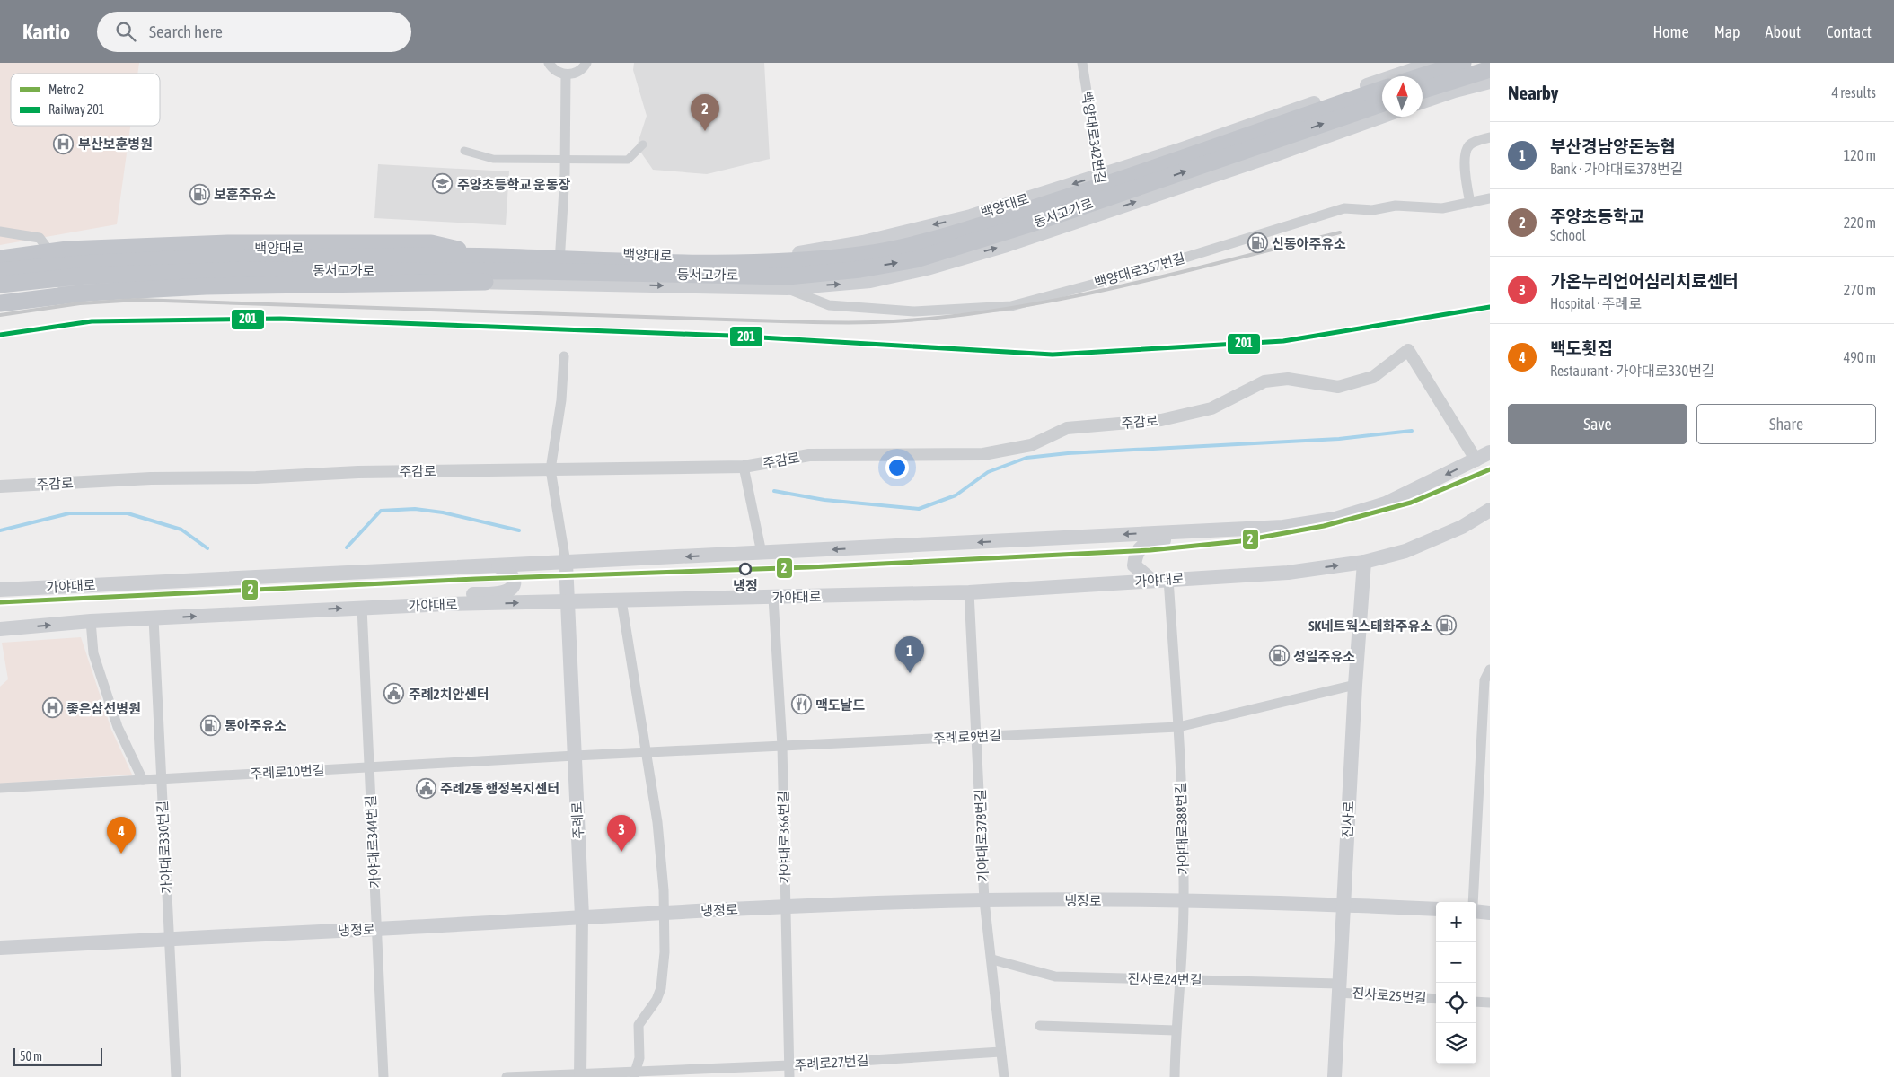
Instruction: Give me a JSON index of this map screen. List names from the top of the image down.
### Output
{
  "streets": {
    "highway": ["동서고가로"],
    "main road": [
      "백양대로",
      "가야대로",
      "진사로",
      "주례로",
      "냉정로"
    ],
    "street": [
      "백양대로342번길",
      "백양대로357번길",
      "주감로",
      "주례로9번길",
      "주례로10번길",
      "가야대로388번길",
      "가야대로378번길",
      "가야대로366번길",
      "가야대로344번길",
      "가야대로330번길",
      "진사로24번길",
      "진사로25번길",
      "주례로27번길"
    ]
  },
  "crossings": [
    ["백양대로342번길", "백양대로"],
    ["백양대로", "동서고가로"],
    ["주감로", "가야대로"],
    ["가야대로", "진사로"],
    ["가야대로", "주례로"],
    ["가야대로", "가야대로388번길"],
    ["가야대로", "가야대로378번길"],
    ["가야대로", "가야대로366번길"],
    ["가야대로", "가야대로344번길"],
    ["가야대로", "가야대로330번길"],
    ["주례로9번길", "주례로10번길"],
    ["주례로9번길", "진사로"],
    ["주례로9번길", "주례로"],
    ["주례로9번길", "가야대로388번길"],
    ["주례로9번길", "가야대로378번길"],
    ["주례로9번길", "가야대로366번길"],
    ["주례로10번길", "주례로"],
    ["주례로10번길", "가야대로344번길"],
    ["주례로10번길", "가야대로330번길"],
    ["진사로", "냉정로"],
    ["진사로", "진사로24번길"],
    ["진사로", "진사로25번길"],
    ["주례로", "냉정로"],
    ["주례로", "주례로27번길"],
    ["가야대로388번길", "냉정로"],
    ["가야대로388번길", "진사로24번길"],
    ["가야대로378번길", "냉정로"],
    ["가야대로378번길", "진사로24번길"],
    ["가야대로378번길", "주례로27번길"],
    ["가야대로366번길", "냉정로"],
    ["가야대로366번길", "주례로27번길"],
    ["가야대로344번길", "냉정로"],
    ["가야대로330번길", "냉정로"],
    ["진사로24번길", "진사로25번길"]
  ],
  "places": {
    "hospital": ["부산보훈병원", "좋은삼선병원"],
    "school or university": ["주양초등학교 운동장"],
    "fuel station": [
      "보훈주유소",
      "신동아주유소",
      "SK네트웍스태화주유소",
      "성일주유소",
      "동아주유소"
    ],
    "other": ["냉정"],
    "public building": ["주례2치안센터", "주례2동 행정복지센터"],
    "restaurant": ["맥도날드"]
  },
  "lines": ["rail line 201", "metro line 2"],
  "legend": ["Metro 2", "Railway 201"],
  "scale_bar": "50 m",
  "north": "top",
  "page": {
    "header": "Kartio",
    "search": "Search here",
    "nav": [
      "Home",
      "Map",
      "About",
      "Contact"
    ],
    "heading": ["Nearby", "4 results"],
    "pins": [
      "2",
      "1",
      "3",
      "4"
    ],
    "list": [
      {
        "mark": "1",
        "name": "부산경남양돈농협",
        "note": "Bank · 가야대로378번길",
        "value": "120 m"
      },
      {
        "mark": "2",
        "name": "주양초등학교",
        "note": "School",
        "value": "220 m"
      },
      {
        "mark": "3",
        "name": "가온누리언어심리치료센터",
        "note": "Hospital · 주례로",
        "value": "270 m"
      },
      {
        "mark": "4",
        "name": "백도횟집",
        "note": "Restaurant · 가야대로330번길",
        "value": "490 m"
      }
    ],
    "buttons": ["Save", "Share"],
    "map_buttons": ["+", "−"],
    "scale": "50 m"
  }
}
